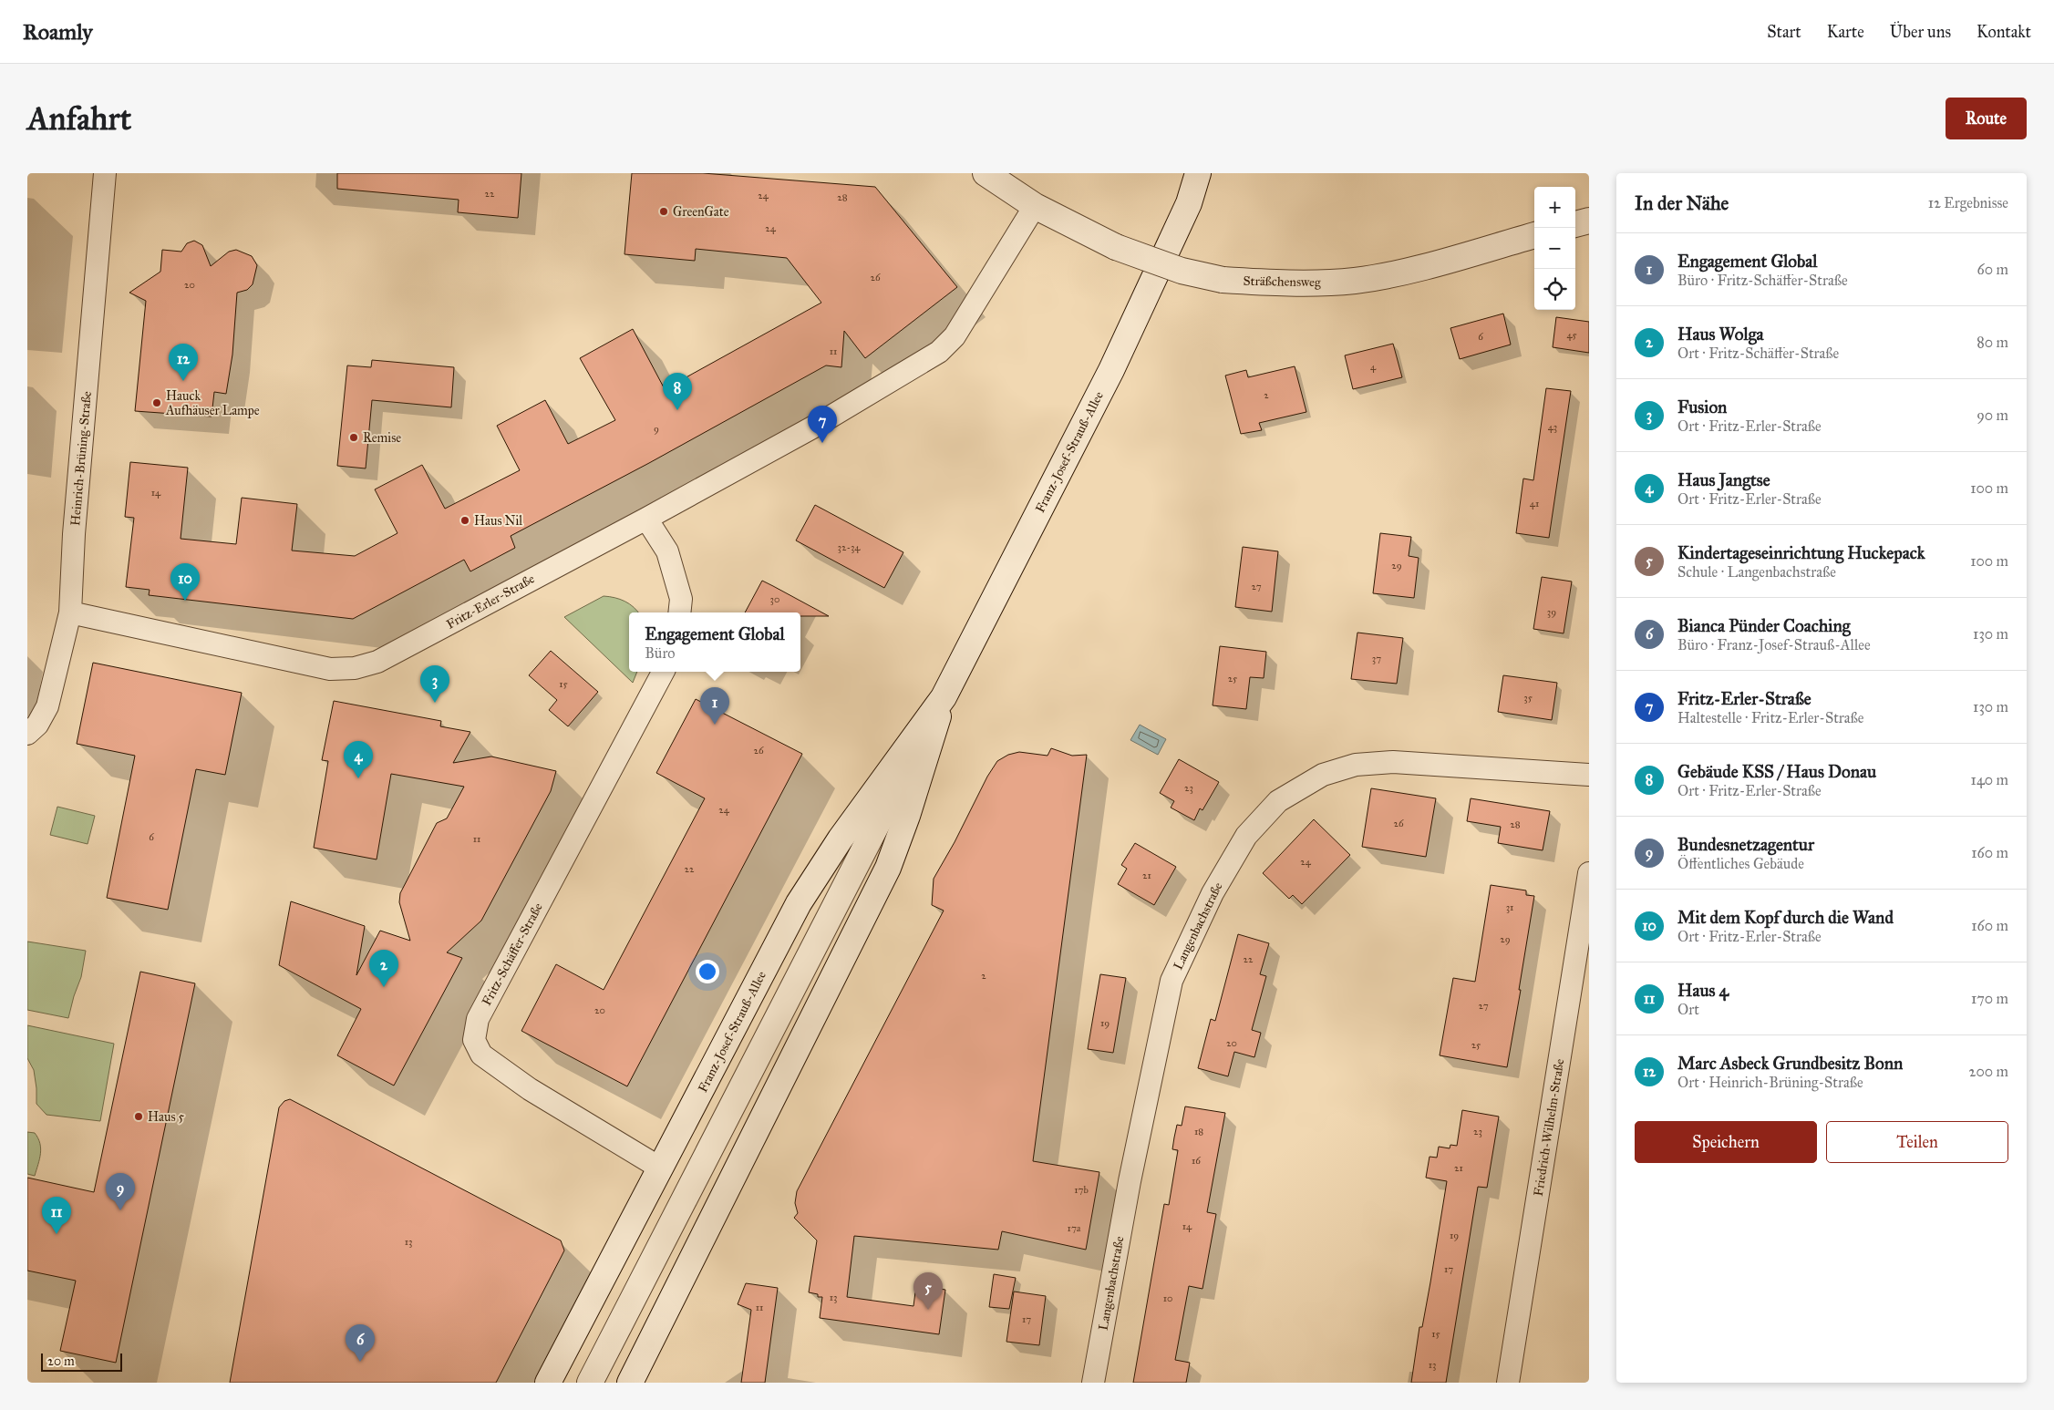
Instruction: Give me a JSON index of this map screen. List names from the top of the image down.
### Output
{
  "streets": {
    "main road": ["Sträßchensweg", "Franz-Josef-Strauß-Allee"],
    "street": [
      "Heinrich-Brüning-Straße",
      "Fritz-Erler-Straße",
      "Langenbachstraße",
      "Fritz-Schäffer-Straße",
      "Friedrich-Wilhelm-Straße"
    ]
  },
  "crossings": [
    ["Sträßchensweg", "Fritz-Erler-Straße"],
    ["Franz-Josef-Strauß-Allee", "Fritz-Schäffer-Straße"],
    ["Heinrich-Brüning-Straße", "Fritz-Erler-Straße"]
  ],
  "places": [
    "GreenGate",
    "Hauck Aufhäuser Lampe",
    "Remise",
    "Haus Nil",
    "Haus 5"
  ],
  "house_numbers": [
    "22",
    "24",
    "28",
    "24",
    "26",
    "20",
    "45",
    "6",
    "11",
    "4",
    "2",
    "43",
    "9",
    "14",
    "41",
    "32-34",
    "29",
    "27",
    "30",
    "39",
    "37",
    "25",
    "15",
    "35",
    "26",
    "23",
    "24",
    "26",
    "28",
    "6",
    "11",
    "24",
    "22",
    "21",
    "31",
    "29",
    "22",
    "2",
    "27",
    "20",
    "19",
    "20",
    "25",
    "18",
    "23",
    "16",
    "21",
    "17b",
    "14",
    "17a",
    "19",
    "13",
    "17",
    "13",
    "10",
    "11",
    "17",
    "15",
    "13"
  ],
  "scale_bar": "20 m",
  "page": {
    "header": "Roamly",
    "nav": [
      "Start",
      "Karte",
      "Über uns",
      "Kontakt"
    ],
    "buttons": [
      "Route",
      ["Speichern", "Teilen"]
    ],
    "title": "Anfahrt",
    "heading": ["In der Nähe", "12 Ergebnisse"],
    "map_buttons": ["+", "−"],
    "list": [
      {
        "mark": "1",
        "name": "Engagement Global",
        "note": "Büro · Fritz-Schäffer-Straße",
        "value": "60 m"
      },
      {
        "mark": "2",
        "name": "Haus Wolga",
        "note": "Ort · Fritz-Schäffer-Straße",
        "value": "80 m"
      },
      {
        "mark": "3",
        "name": "Fusion",
        "note": "Ort · Fritz-Erler-Straße",
        "value": "90 m"
      },
      {
        "mark": "4",
        "name": "Haus Jangtse",
        "note": "Ort · Fritz-Erler-Straße",
        "value": "100 m"
      },
      {
        "mark": "5",
        "name": "Kindertageseinrichtung Huckepack",
        "note": "Schule · Langenbachstraße",
        "value": "100 m"
      },
      {
        "mark": "6",
        "name": "Bianca Pünder Coaching",
        "note": "Büro · Franz-Josef-Strauß-Allee",
        "value": "130 m"
      },
      {
        "mark": "7",
        "name": "Fritz-Erler-Straße",
        "note": "Haltestelle · Fritz-Erler-Straße",
        "value": "130 m"
      },
      {
        "mark": "8",
        "name": "Gebäude KSS / Haus Donau",
        "note": "Ort · Fritz-Erler-Straße",
        "value": "140 m"
      },
      {
        "mark": "9",
        "name": "Bundesnetzagentur",
        "note": "Öffentliches Gebäude",
        "value": "160 m"
      },
      {
        "mark": "10",
        "name": "Mit dem Kopf durch die Wand",
        "note": "Ort · Fritz-Erler-Straße",
        "value": "160 m"
      },
      {
        "mark": "11",
        "name": "Haus 4",
        "note": "Ort",
        "value": "170 m"
      },
      {
        "mark": "12",
        "name": "Marc Asbeck Grundbesitz Bonn",
        "note": "Ort · Heinrich-Brüning-Straße",
        "value": "200 m"
      }
    ],
    "pins": [
      "12",
      "8",
      "7",
      "10",
      "3",
      "1",
      "4",
      "2",
      "9",
      "11",
      "5",
      "6"
    ],
    "popup": ["Engagement Global", "Büro"],
    "scale": "20 m"
  }
}
